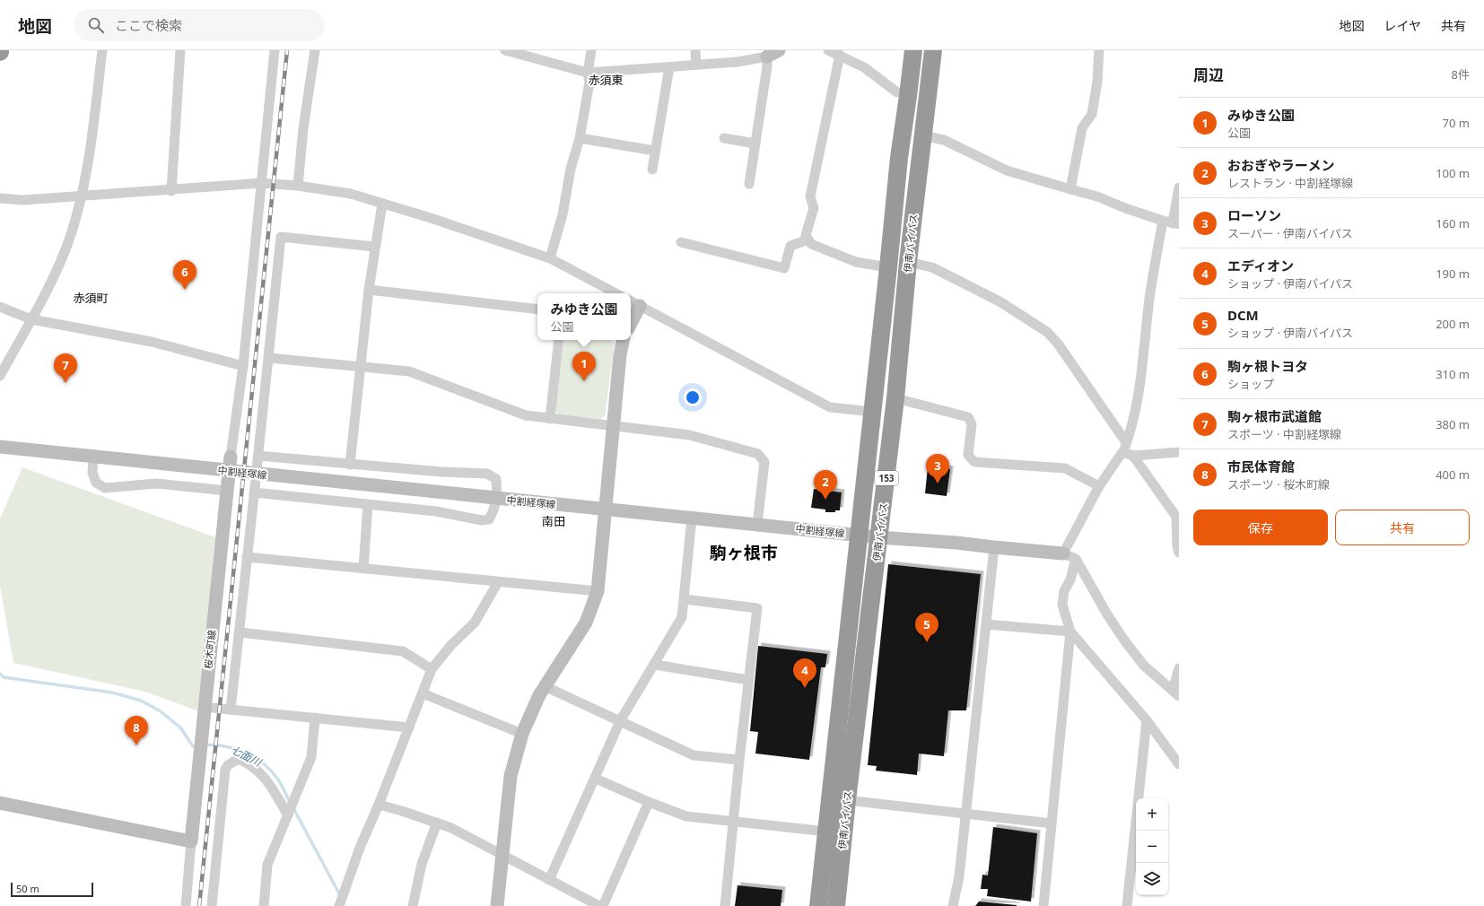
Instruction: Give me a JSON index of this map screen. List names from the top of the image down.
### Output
{
  "streets": {
    "highway": ["伊南バイパス", "153"],
    "street": ["中割経塚線", "桜木町線"]
  },
  "crossings": [
    ["伊南バイパス", "中割経塚線"]
  ],
  "districts": [
    "赤須東",
    "赤須町",
    "南田",
    "駒ヶ根市"
  ],
  "water": ["七面川"],
  "scale_bar": "50 m",
  "page": {
    "header": "地図",
    "search": "ここで検索",
    "nav": ["地図", "レイヤ", "共有"],
    "heading": ["周辺", "8件"],
    "list": [
      {
        "mark": "1",
        "name": "みゆき公園",
        "note": "公園",
        "value": "70 m"
      },
      {
        "mark": "2",
        "name": "おおぎやラーメン",
        "note": "レストラン · 中割経塚線",
        "value": "100 m"
      },
      {
        "mark": "3",
        "name": "ローソン",
        "note": "スーパー · 伊南バイパス",
        "value": "160 m"
      },
      {
        "mark": "4",
        "name": "エディオン",
        "note": "ショップ · 伊南バイパス",
        "value": "190 m"
      },
      {
        "mark": "5",
        "name": "DCM",
        "note": "ショップ · 伊南バイパス",
        "value": "200 m"
      },
      {
        "mark": "6",
        "name": "駒ヶ根トヨタ",
        "note": "ショップ",
        "value": "310 m"
      },
      {
        "mark": "7",
        "name": "駒ヶ根市武道館",
        "note": "スポーツ · 中割経塚線",
        "value": "380 m"
      },
      {
        "mark": "8",
        "name": "市民体育館",
        "note": "スポーツ · 桜木町線",
        "value": "400 m"
      }
    ],
    "pins": [
      "6",
      "1",
      "7",
      "3",
      "2",
      "5",
      "4",
      "8"
    ],
    "popup": ["みゆき公園", "公園"],
    "buttons": ["保存", "共有"],
    "map_buttons": ["+", "−"],
    "scale": "50 m"
  }
}
